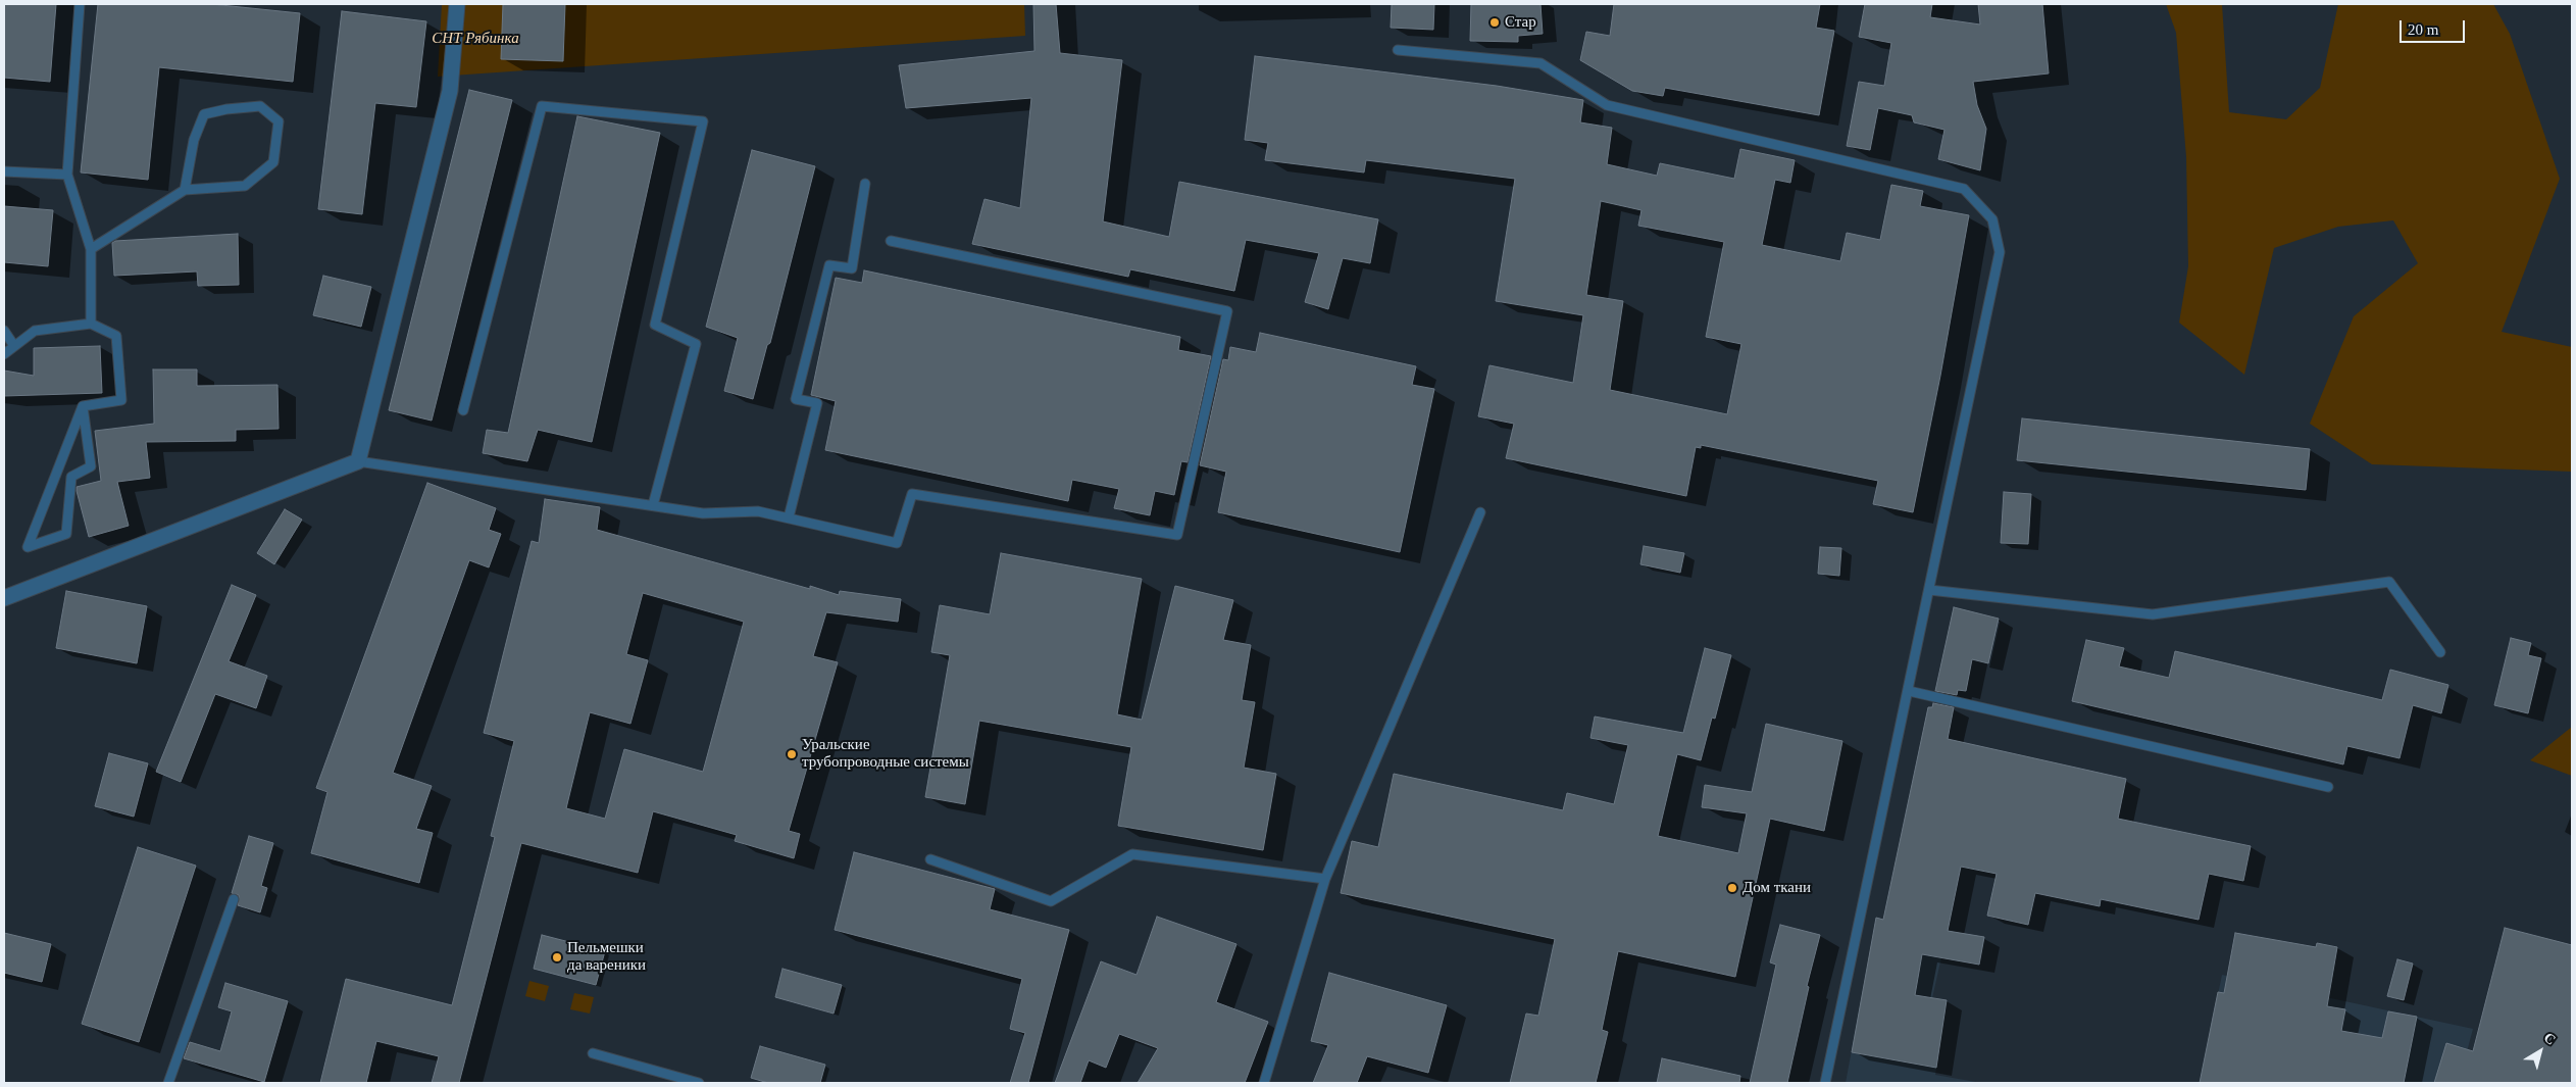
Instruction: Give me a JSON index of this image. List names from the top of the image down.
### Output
{
  "parks": ["СНТ Рябинка"],
  "places": [
    "Стар",
    "Уральские трубопроводные системы",
    "Дом ткани",
    "Пельмешки да вареники"
  ],
  "scale_bar": "20 m",
  "north": "top right"
}
